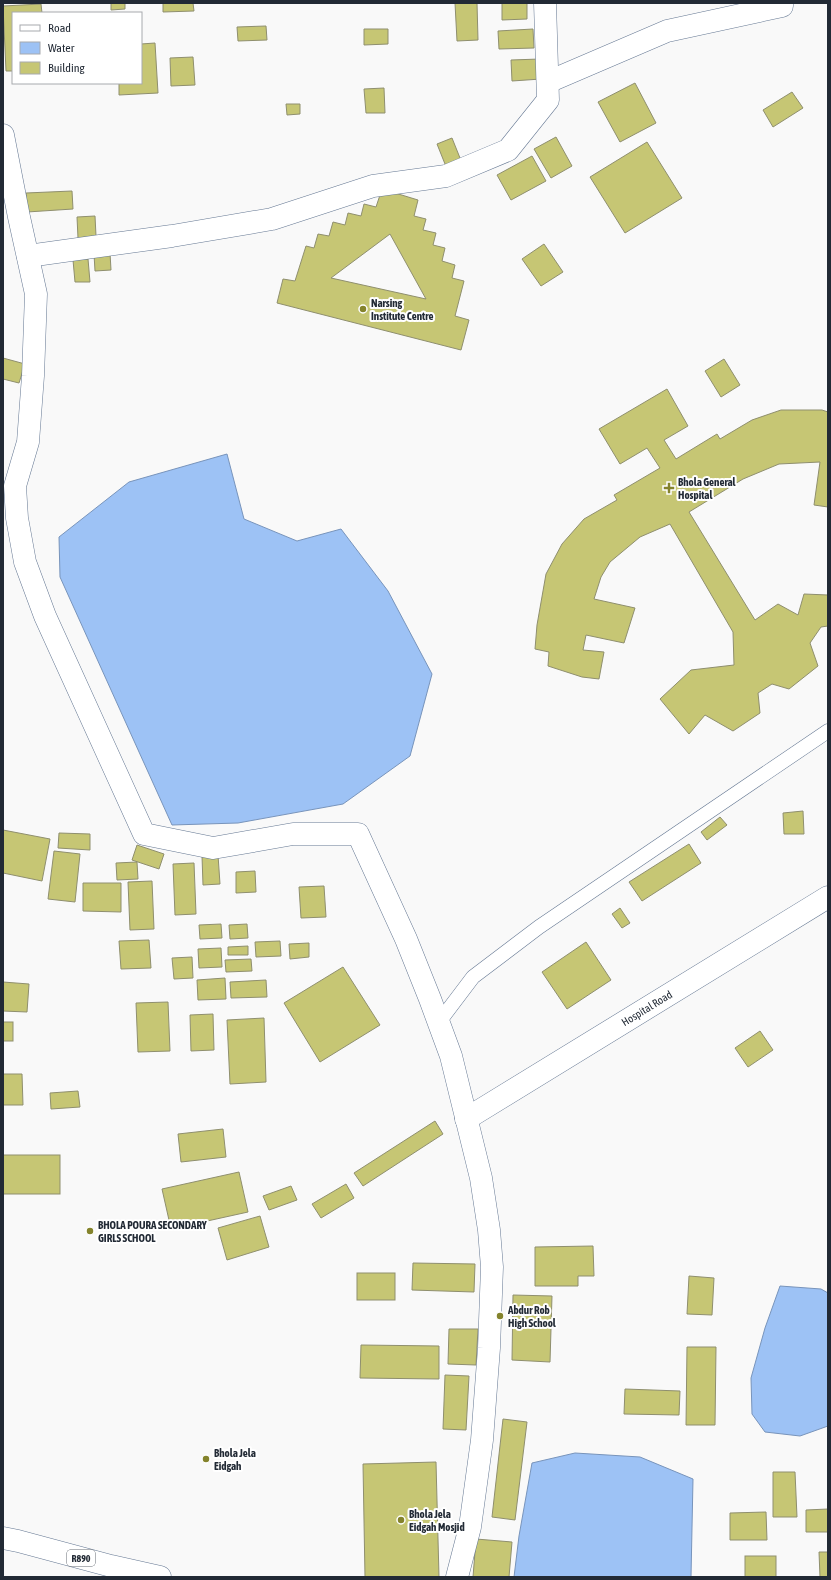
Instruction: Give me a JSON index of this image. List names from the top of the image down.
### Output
{
  "streets": {
    "street": ["Hospital Road", "R890"]
  },
  "places": {
    "other": [
      "Narsing Institute Centre",
      "BHOLA POURA SECONDARY GIRLS SCHOOL",
      "Abdur Rob High School",
      "Bhola Jela Eidgah",
      "Bhola Jela Eidgah Mosjid"
    ],
    "health": ["Bhola General Hospital"]
  },
  "legend": ["Road", "Water", "Building"]
}
